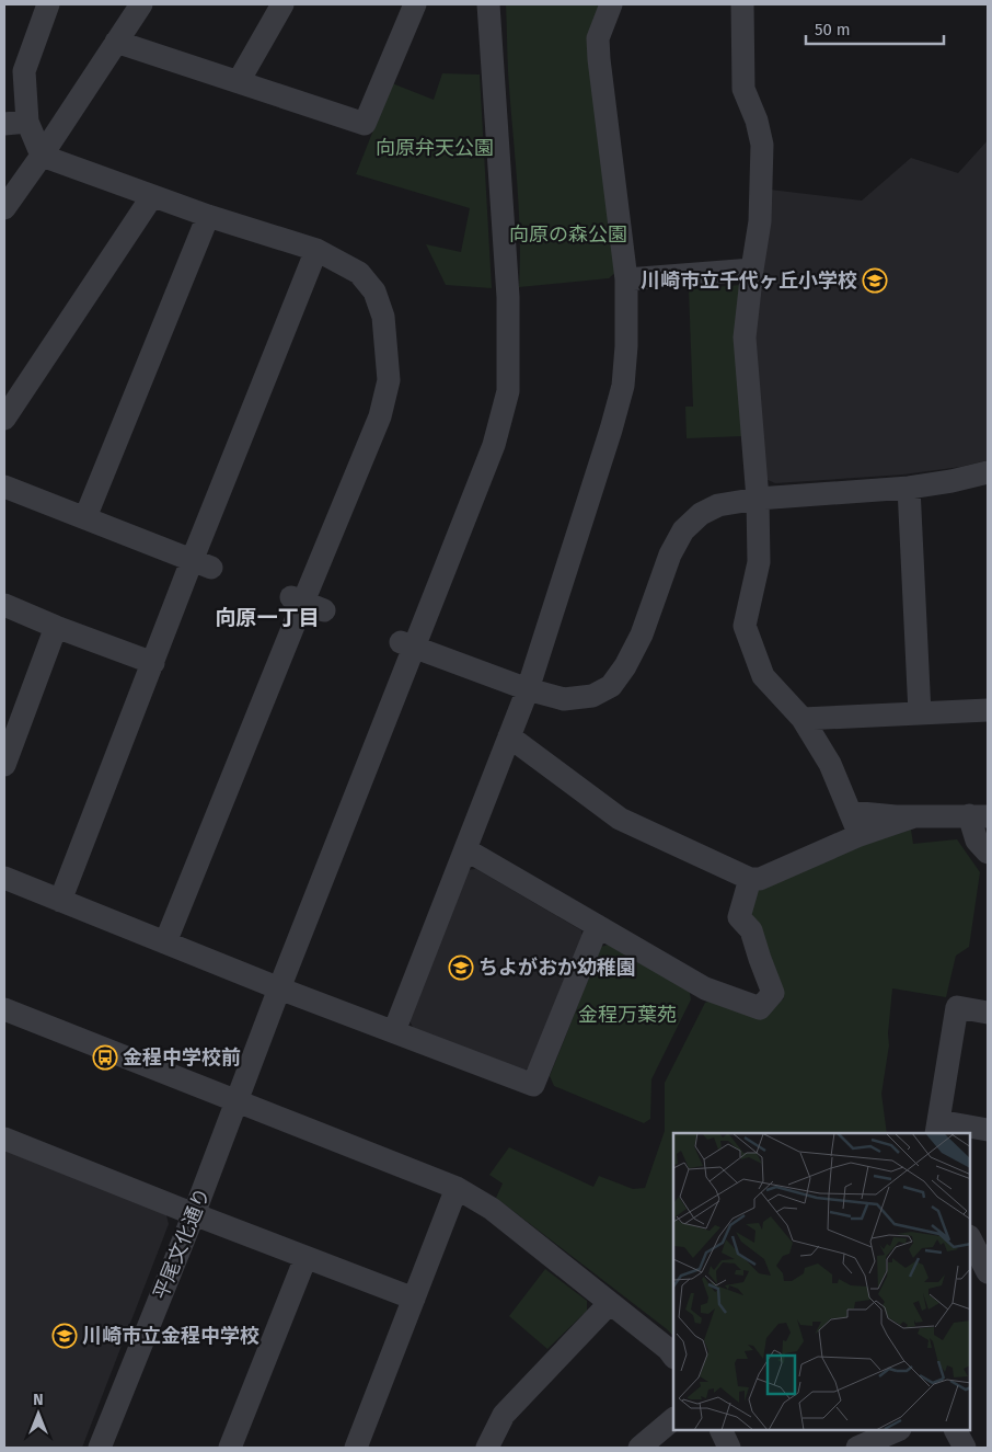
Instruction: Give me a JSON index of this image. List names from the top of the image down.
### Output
{
  "streets": {
    "street": ["平尾文化通り"]
  },
  "districts": ["向原一丁目"],
  "parks": ["向原弁天公園", "向原の森公園", "金程万葉苑"],
  "places": {
    "school or university": ["川崎市立千代ヶ丘小学校", "ちよがおか幼稚園", "川崎市立金程中学校"],
    "bus stop": ["金程中学校前"]
  },
  "scale_bar": "50 m",
  "north": "top"
}
